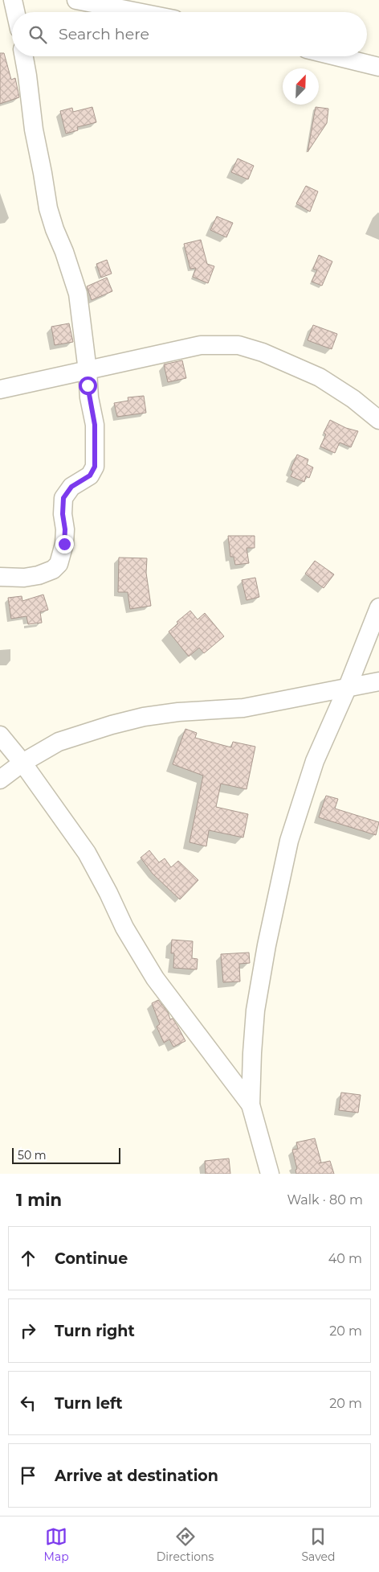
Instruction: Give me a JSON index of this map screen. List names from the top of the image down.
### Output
{
  "scale_bar": "50 m",
  "north": "top right",
  "page": {
    "search": "Search here",
    "scale": "50 m",
    "heading": ["1 min", "Walk · 80 m"],
    "list": [
      ["Continue", "40 m"],
      ["Turn right", "20 m"],
      ["Turn left", "20 m"],
      "Arrive at destination"
    ],
    "nav": ["Map", "Directions", "Saved"]
  }
}
